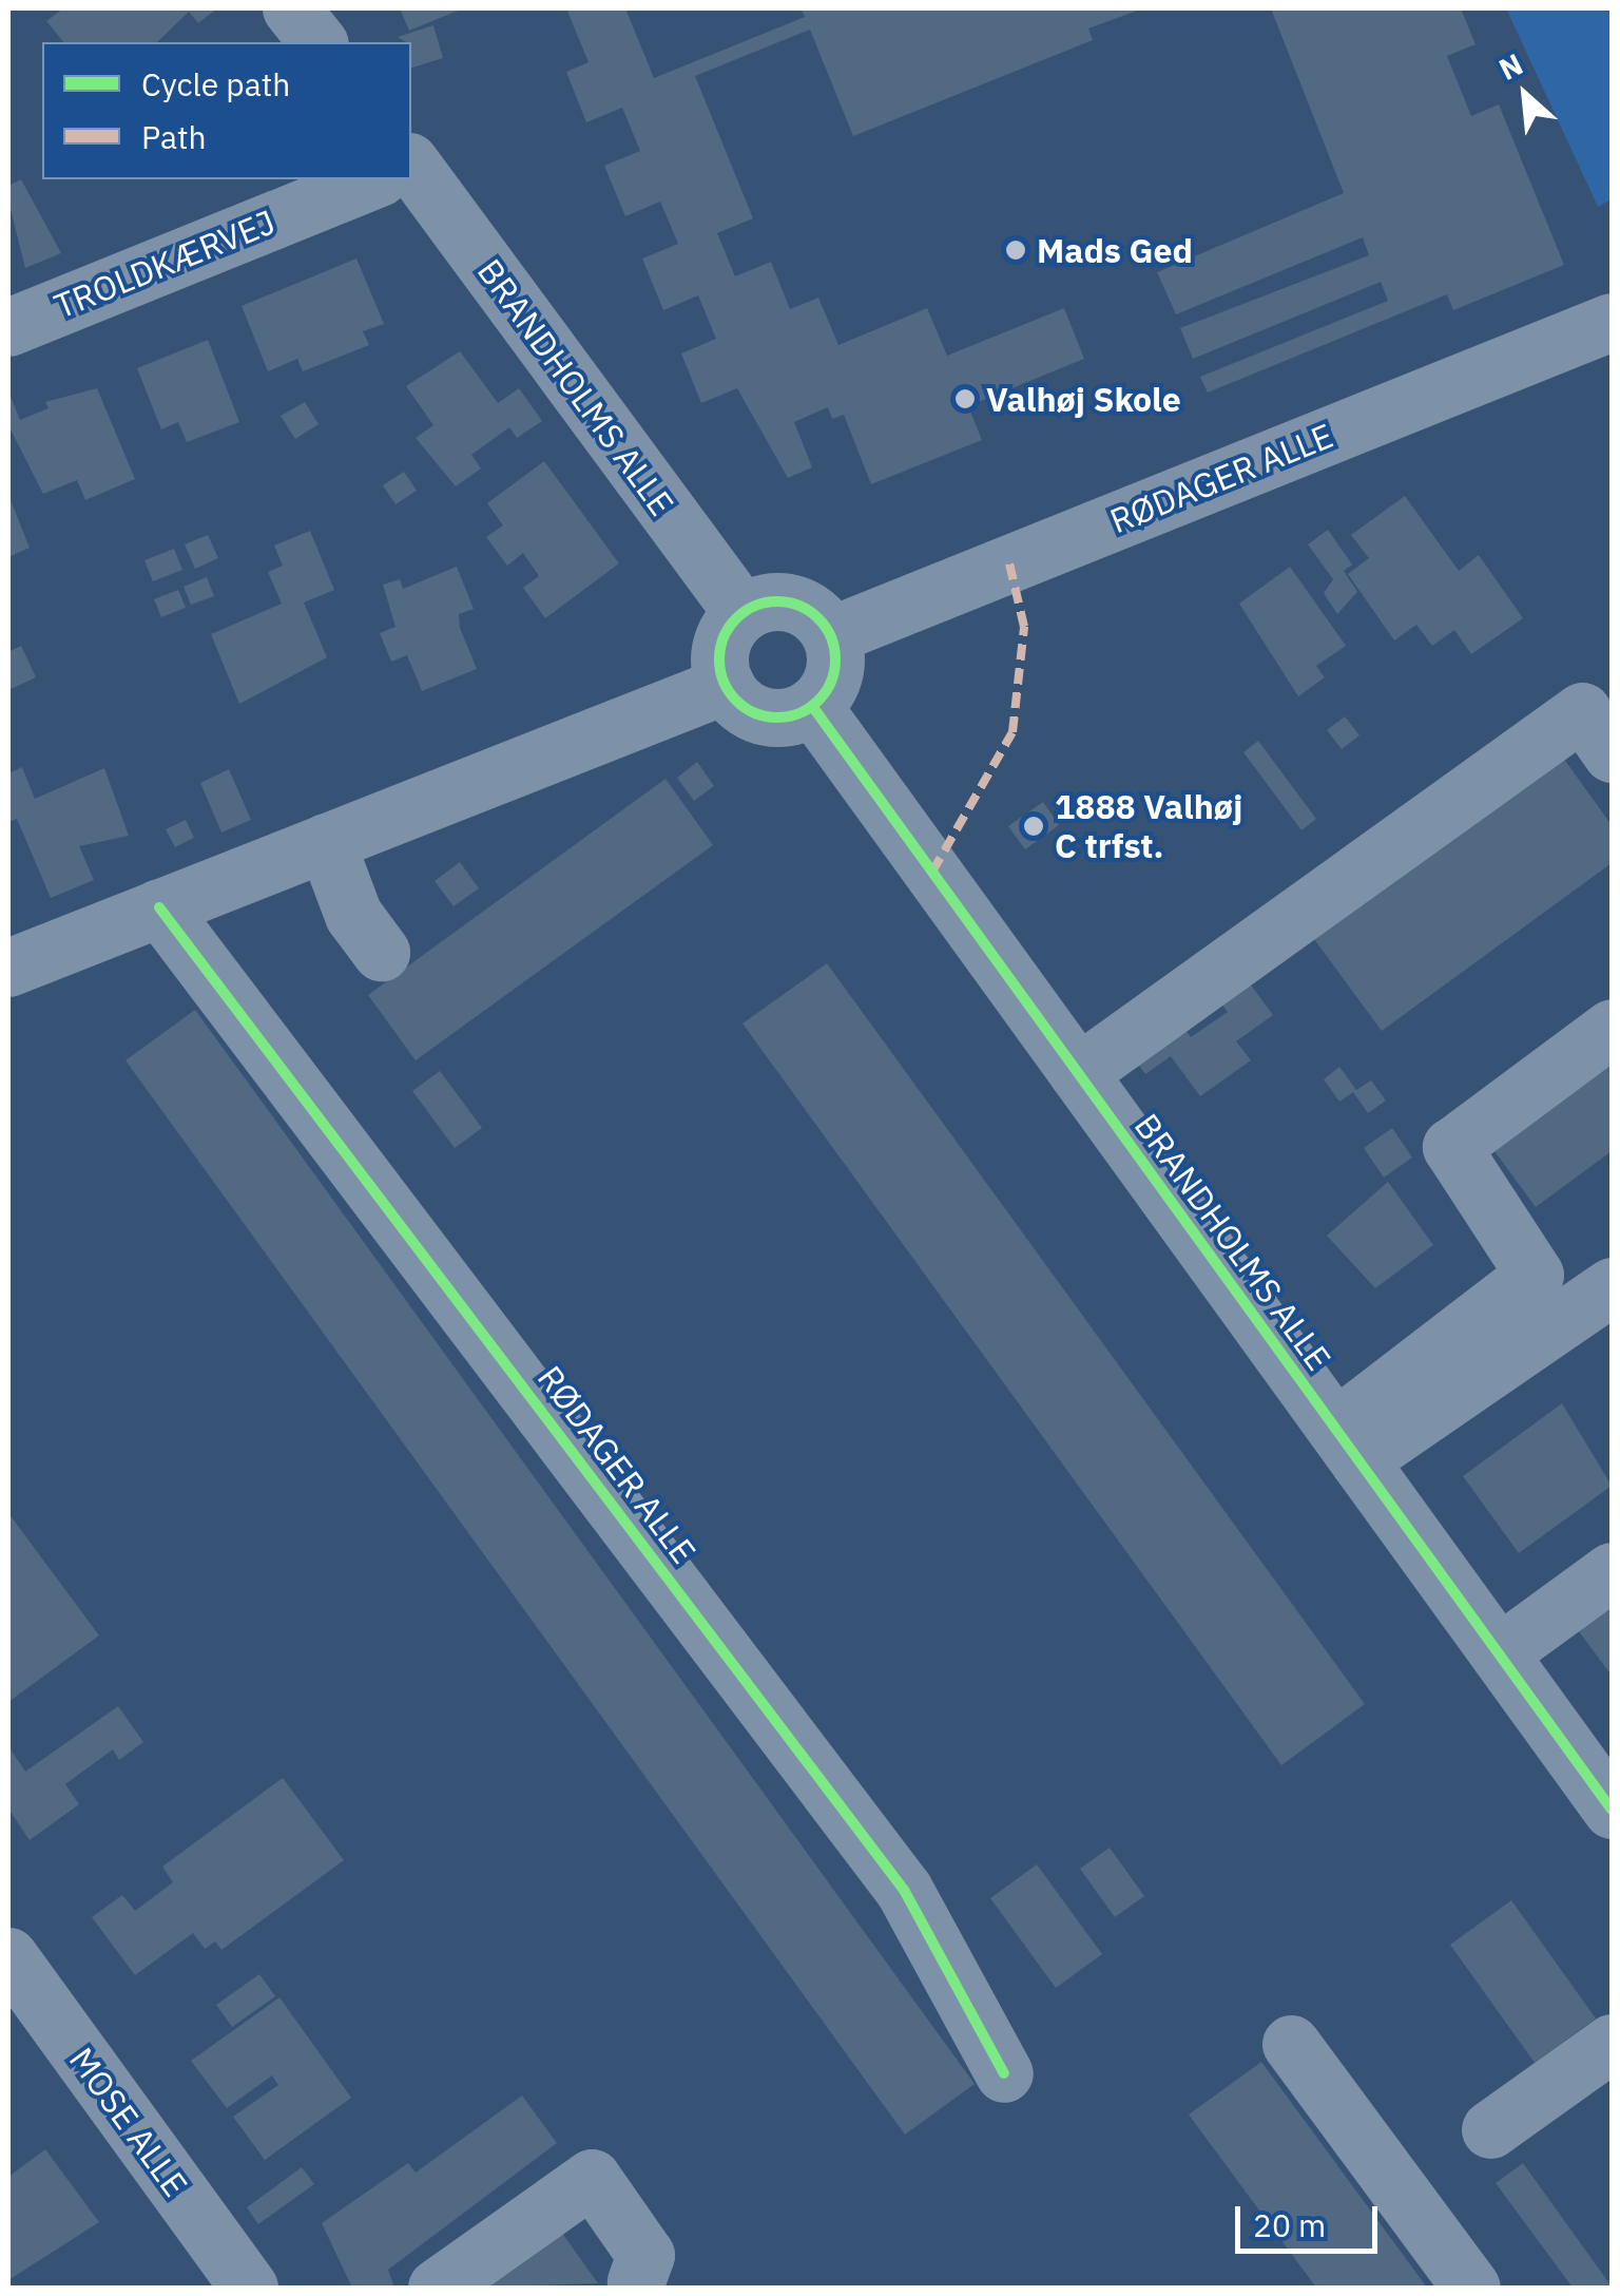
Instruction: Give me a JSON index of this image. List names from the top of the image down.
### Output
{
  "streets": {
    "street": [
      "TROLDKÆRVEJ",
      "BRANDHOLMS ALLE",
      "RØDAGER ALLE",
      "MOSE ALLE"
    ]
  },
  "crossings": [
    ["BRANDHOLMS ALLE", "RØDAGER ALLE"]
  ],
  "places": ["Mads Ged", "Valhøj Skole", "1888 Valhøj C trfst."],
  "legend": ["Cycle path", "Path"],
  "scale_bar": "20 m",
  "north": "top left"
}
